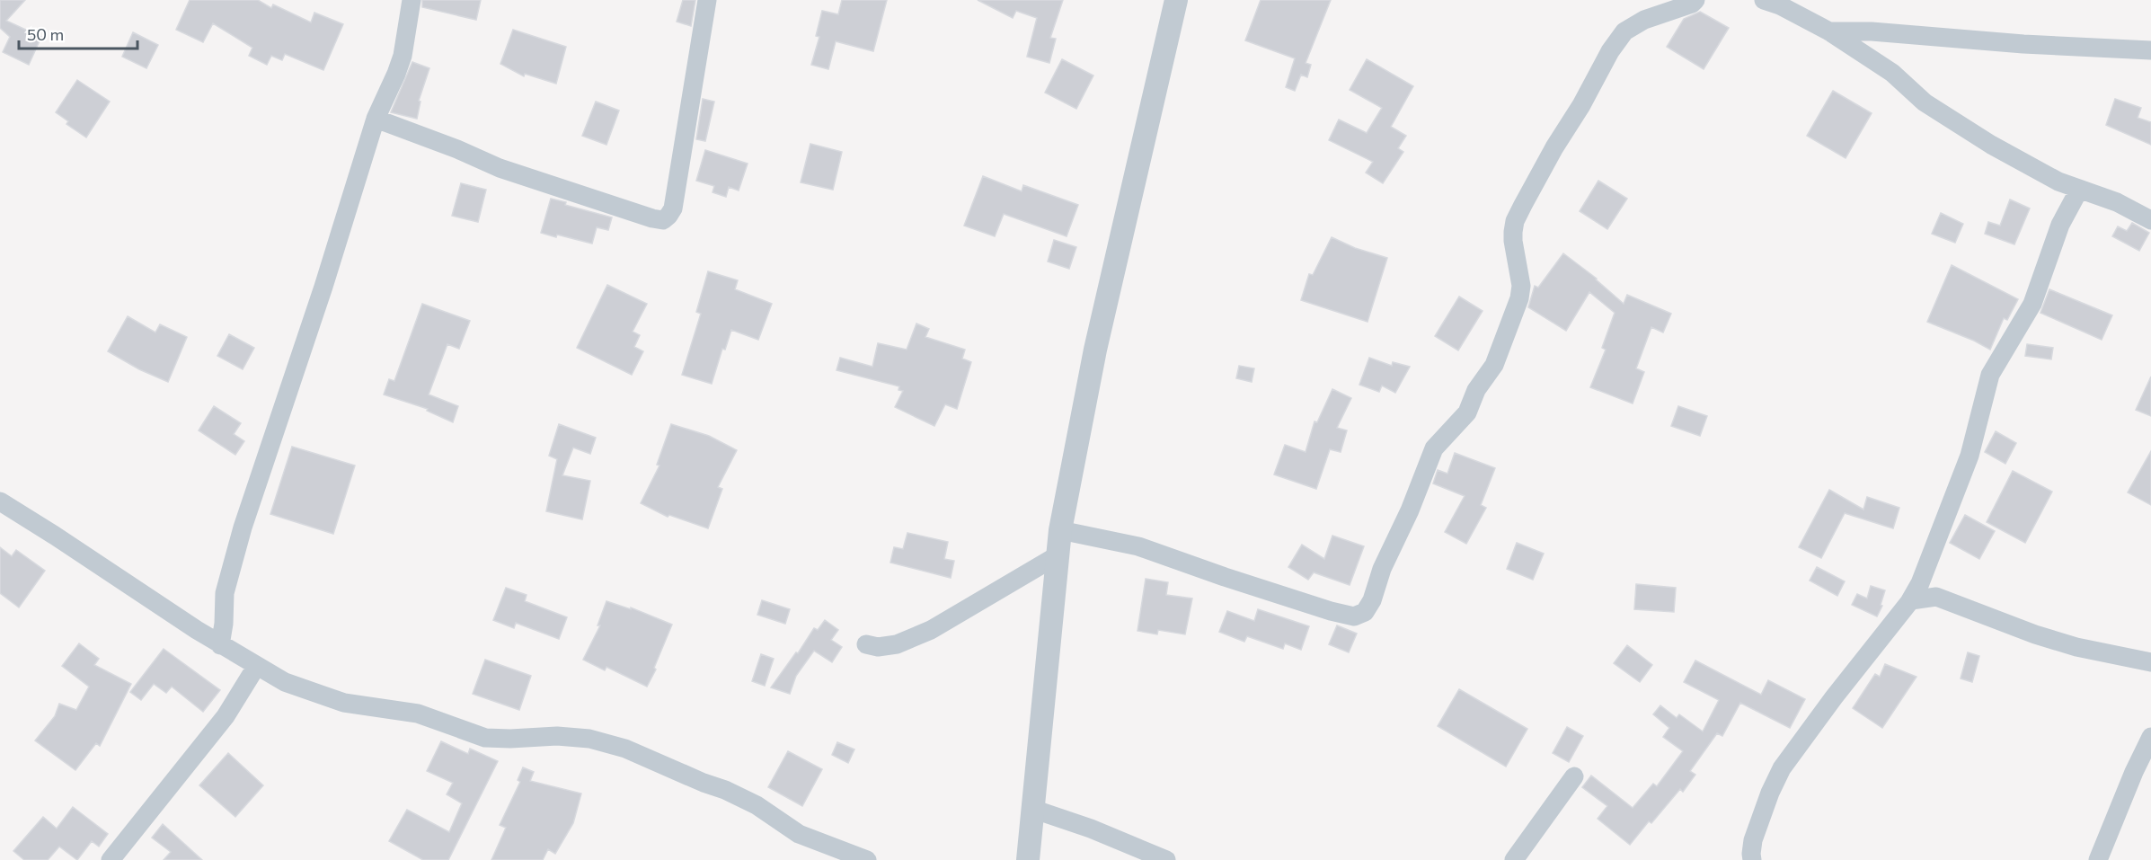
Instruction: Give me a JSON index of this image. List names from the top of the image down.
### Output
{
  "scale_bar": "50 m"
}
